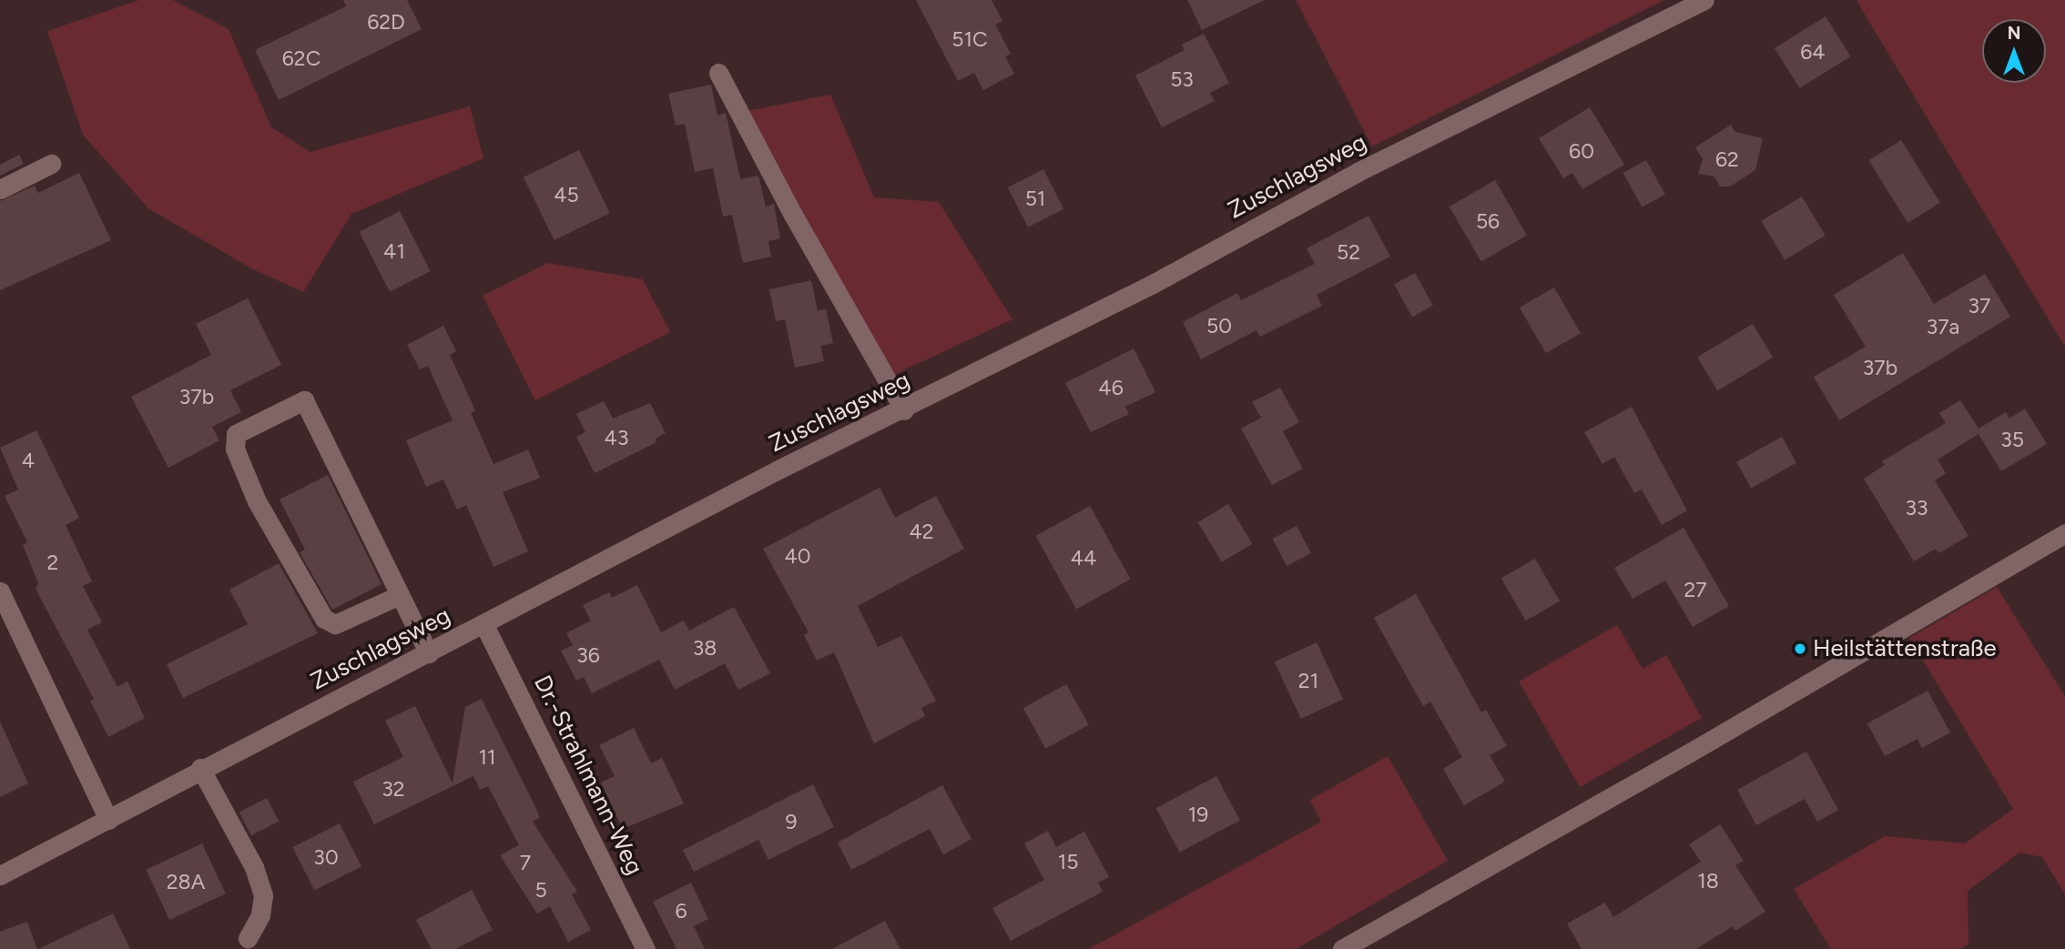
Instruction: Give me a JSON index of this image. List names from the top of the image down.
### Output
{
  "streets": {
    "street": ["Zuschlagsweg", "Dr.-Strahlmann-Weg"]
  },
  "crossings": [
    ["Zuschlagsweg", "Dr.-Strahlmann-Weg"]
  ],
  "places": ["Heilstättenstraße"],
  "house_numbers": [
    "62D",
    "51C",
    "64",
    "62C",
    "53",
    "60",
    "62",
    "45",
    "51",
    "56",
    "41",
    "52",
    "37",
    "50",
    "37a",
    "37b",
    "46",
    "37b",
    "43",
    "35",
    "4",
    "33",
    "42",
    "40",
    "44",
    "2",
    "27",
    "38",
    "36",
    "21",
    "11",
    "32",
    "19",
    "9",
    "30",
    "15",
    "7",
    "18",
    "28A",
    "5",
    "6"
  ],
  "north": "top"
}
